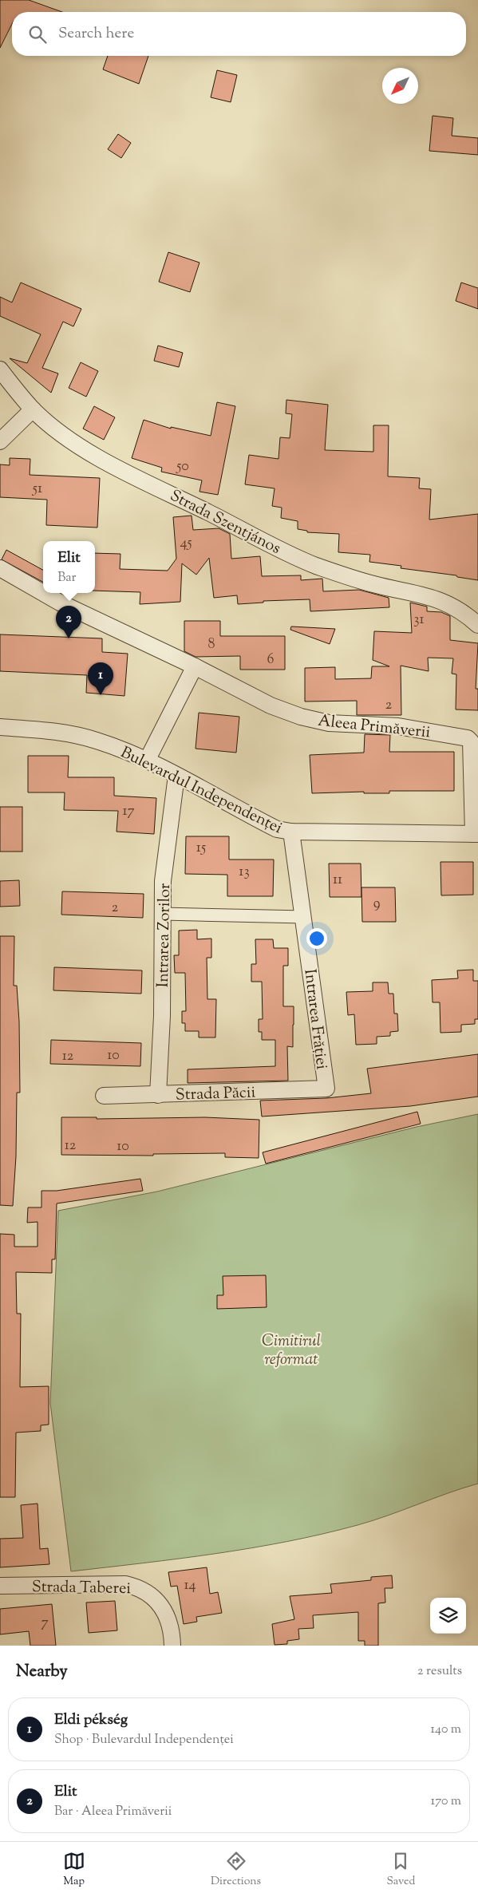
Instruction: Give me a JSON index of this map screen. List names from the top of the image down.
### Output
{
  "streets": {
    "street": [
      "Strada Szentjános",
      "Aleea Primăverii",
      "Bulevardul Independenței",
      "Intrarea Zorilor",
      "Intrarea Frăției",
      "Strada Păcii",
      "Strada Taberei"
    ]
  },
  "crossings": [
    ["Aleea Primăverii", "Bulevardul Independenței"],
    ["Bulevardul Independenței", "Intrarea Zorilor"],
    ["Bulevardul Independenței", "Intrarea Frăției"],
    ["Intrarea Zorilor", "Strada Păcii"],
    ["Intrarea Frăției", "Strada Păcii"]
  ],
  "parks": ["Cimitirul reformat"],
  "house_numbers": [
    "50",
    "51",
    "45",
    "31",
    "8",
    "6",
    "2",
    "17",
    "15",
    "13",
    "11",
    "9",
    "2",
    "10",
    "12",
    "12",
    "10",
    "14",
    "7"
  ],
  "north": "bottom left",
  "page": {
    "search": "Search here",
    "popup": ["Elit", "Bar"],
    "pins": ["2", "1"],
    "heading": ["Nearby", "2 results"],
    "list": [
      {
        "mark": "1",
        "name": "Eldi pékség",
        "note": "Shop · Bulevardul Independenței",
        "value": "140 m"
      },
      {
        "mark": "2",
        "name": "Elit",
        "note": "Bar · Aleea Primăverii",
        "value": "170 m"
      }
    ],
    "nav": ["Map", "Directions", "Saved"]
  }
}
